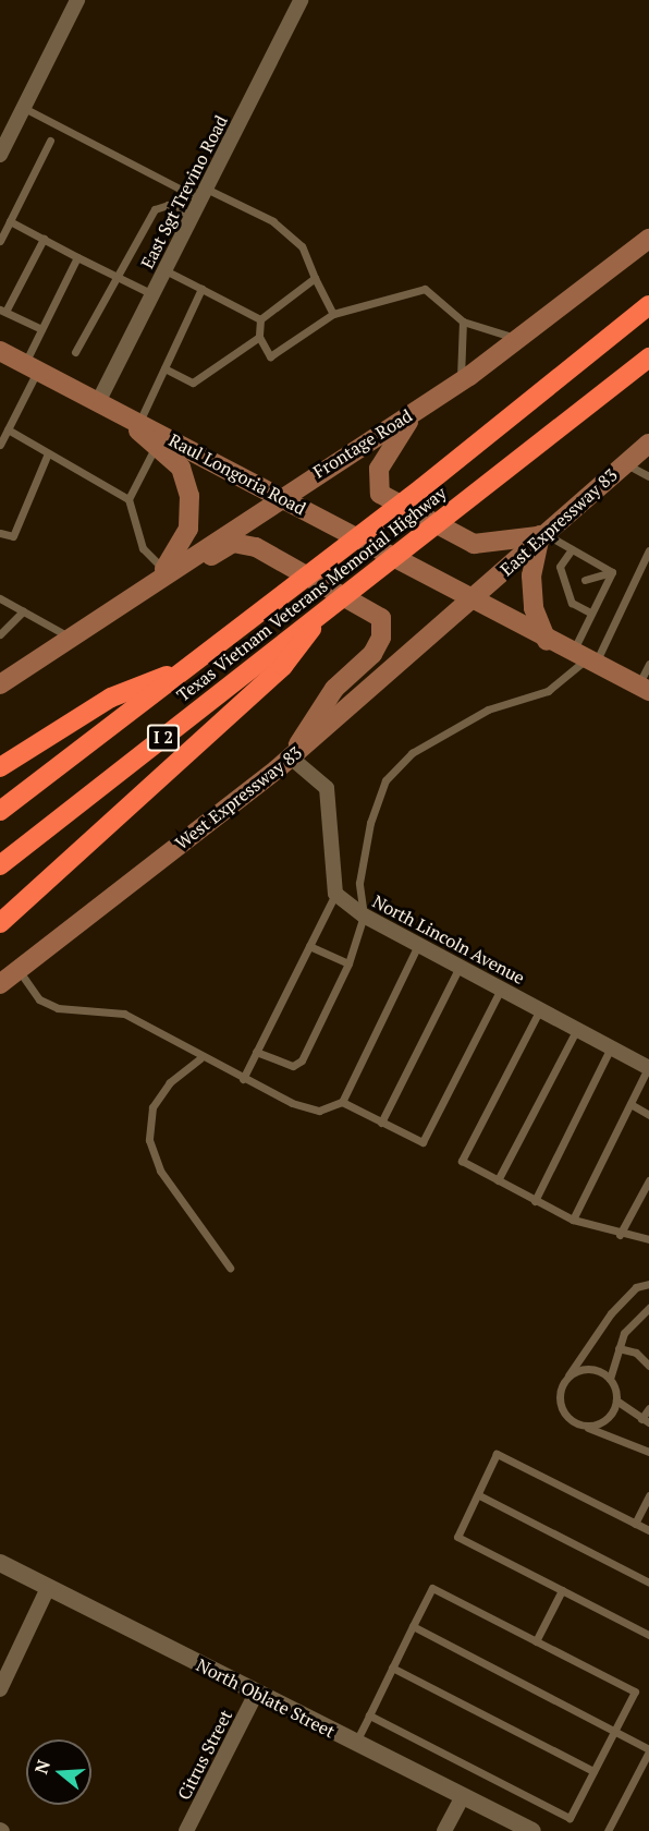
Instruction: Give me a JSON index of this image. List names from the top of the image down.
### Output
{
  "streets": {
    "highway": ["Texas Vietnam Veterans Memorial Highway", "I 2"],
    "main road": [
      "Frontage Road",
      "Raul Longoria Road",
      "East Expressway 83",
      "West Expressway 83"
    ],
    "street": [
      "East Sgt Trevino Road",
      "North Lincoln Avenue",
      "North Oblate Street",
      "Citrus Street"
    ]
  },
  "crossings": [
    ["East Sgt Trevino Road", "Raul Longoria Road"],
    ["Frontage Road", "Raul Longoria Road"],
    ["Raul Longoria Road", "East Expressway 83"],
    ["Raul Longoria Road", "West Expressway 83"],
    ["East Expressway 83", "West Expressway 83"],
    ["North Oblate Street", "Citrus Street"]
  ],
  "north": "left"
}
